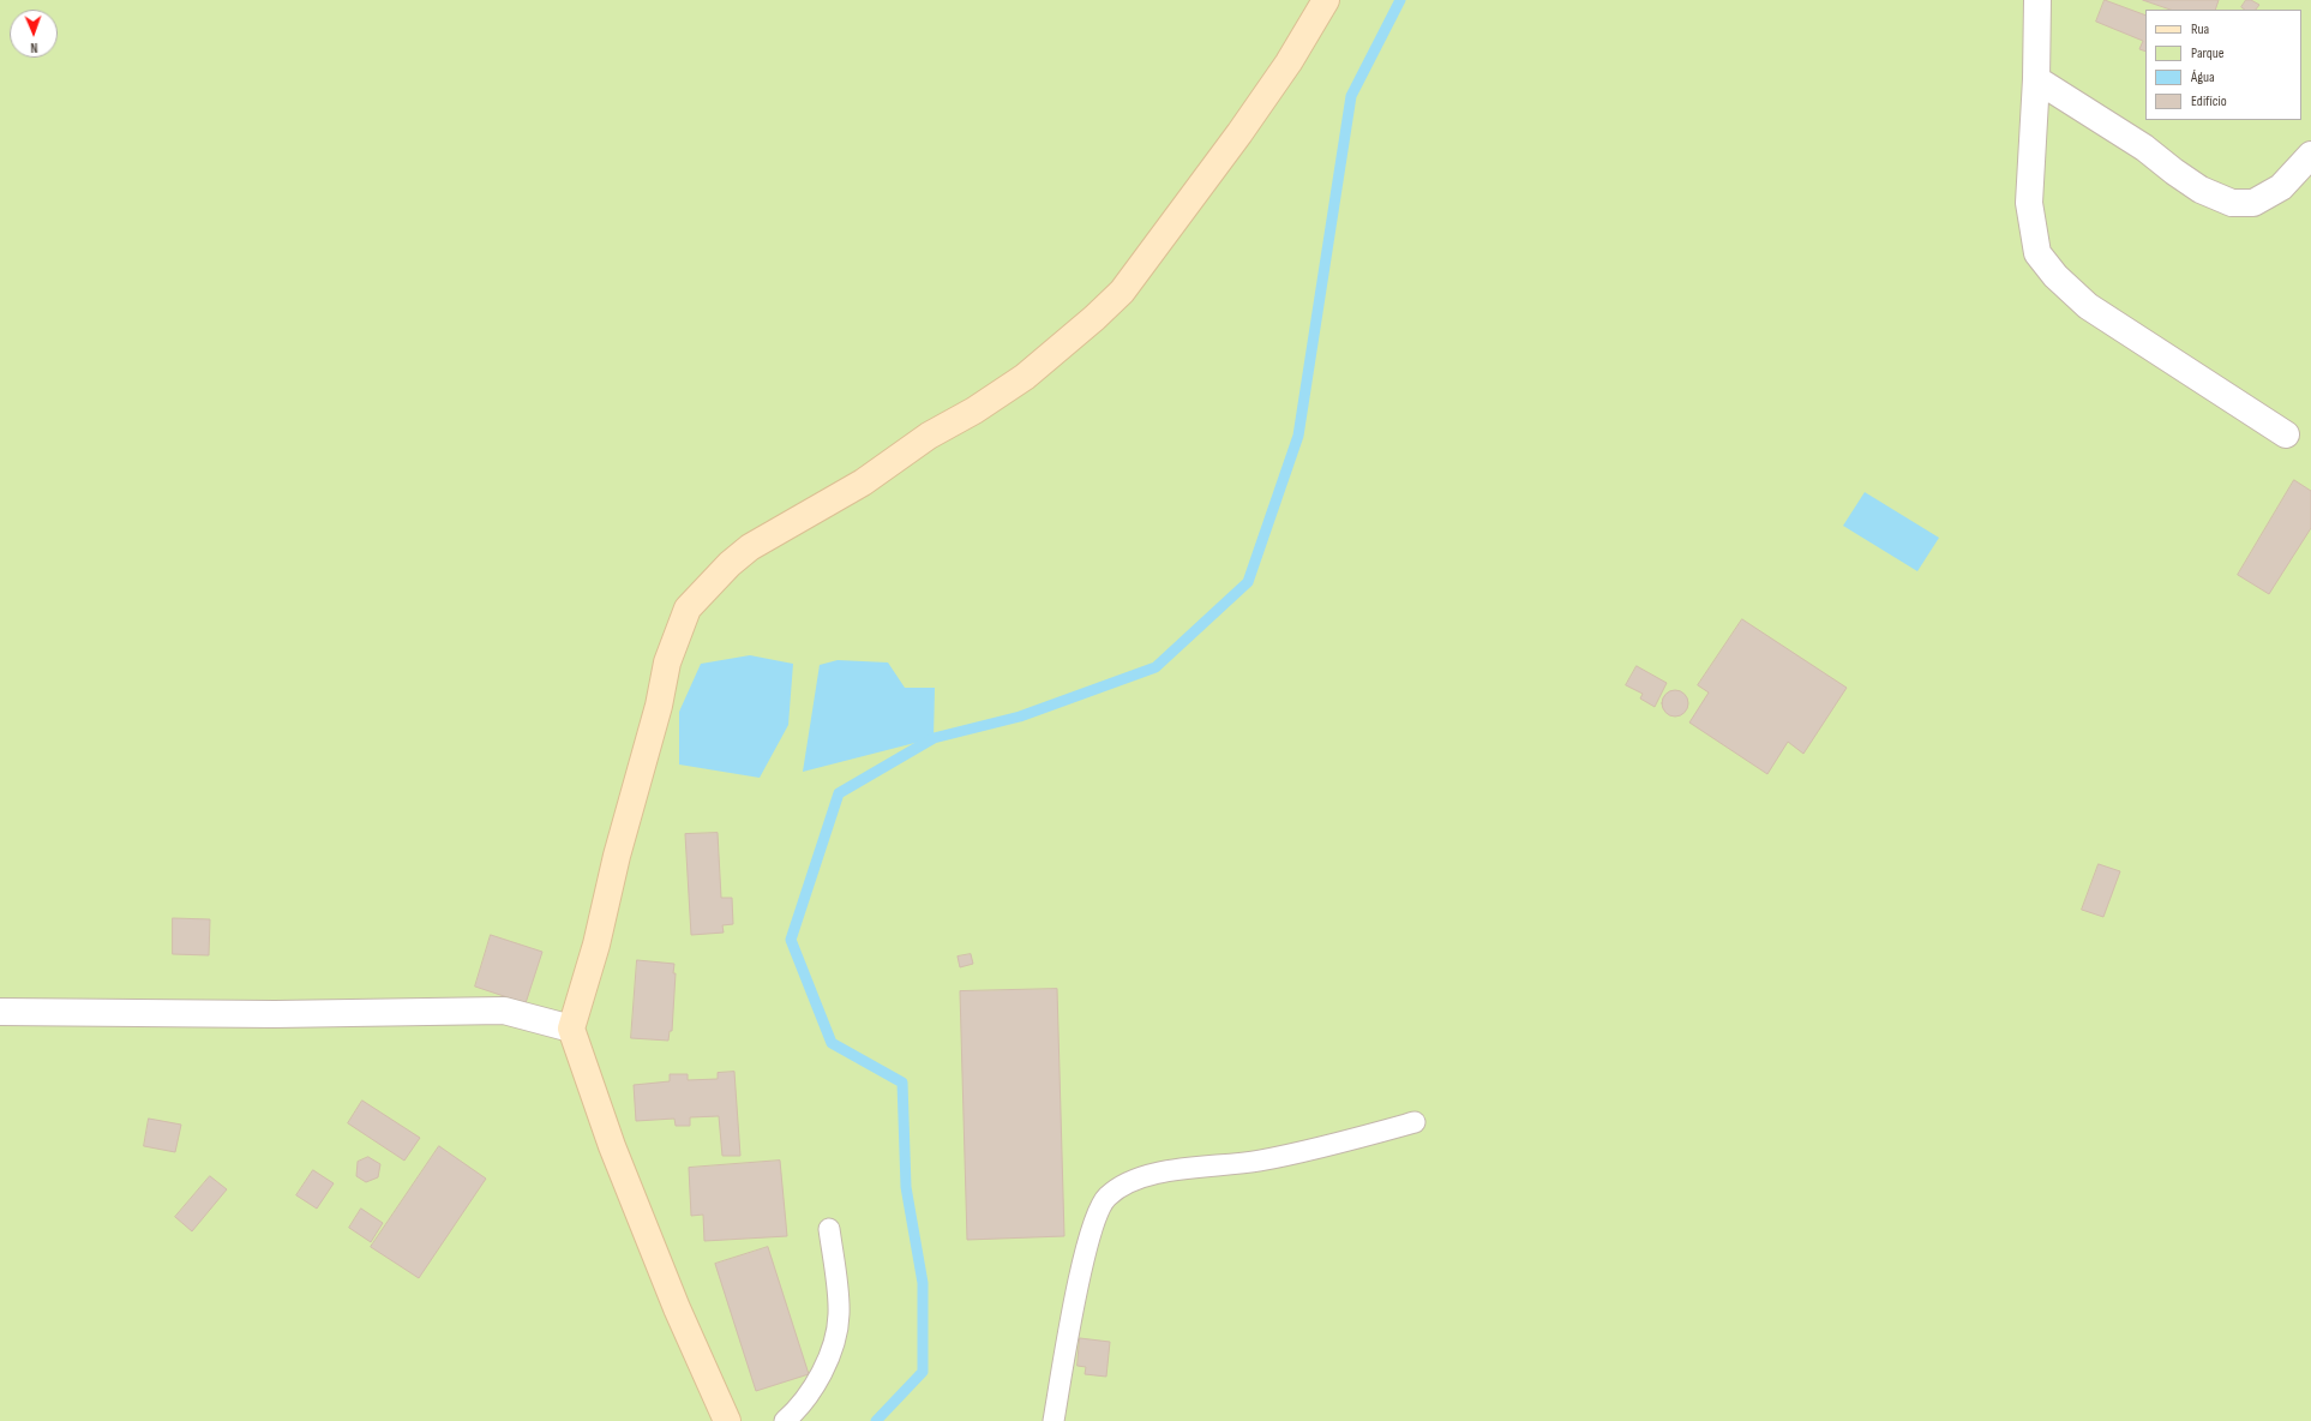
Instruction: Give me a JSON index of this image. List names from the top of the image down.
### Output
{
  "legend": [
    "Rua",
    "Parque",
    "Água",
    "Edifício"
  ],
  "north": "bottom"
}
